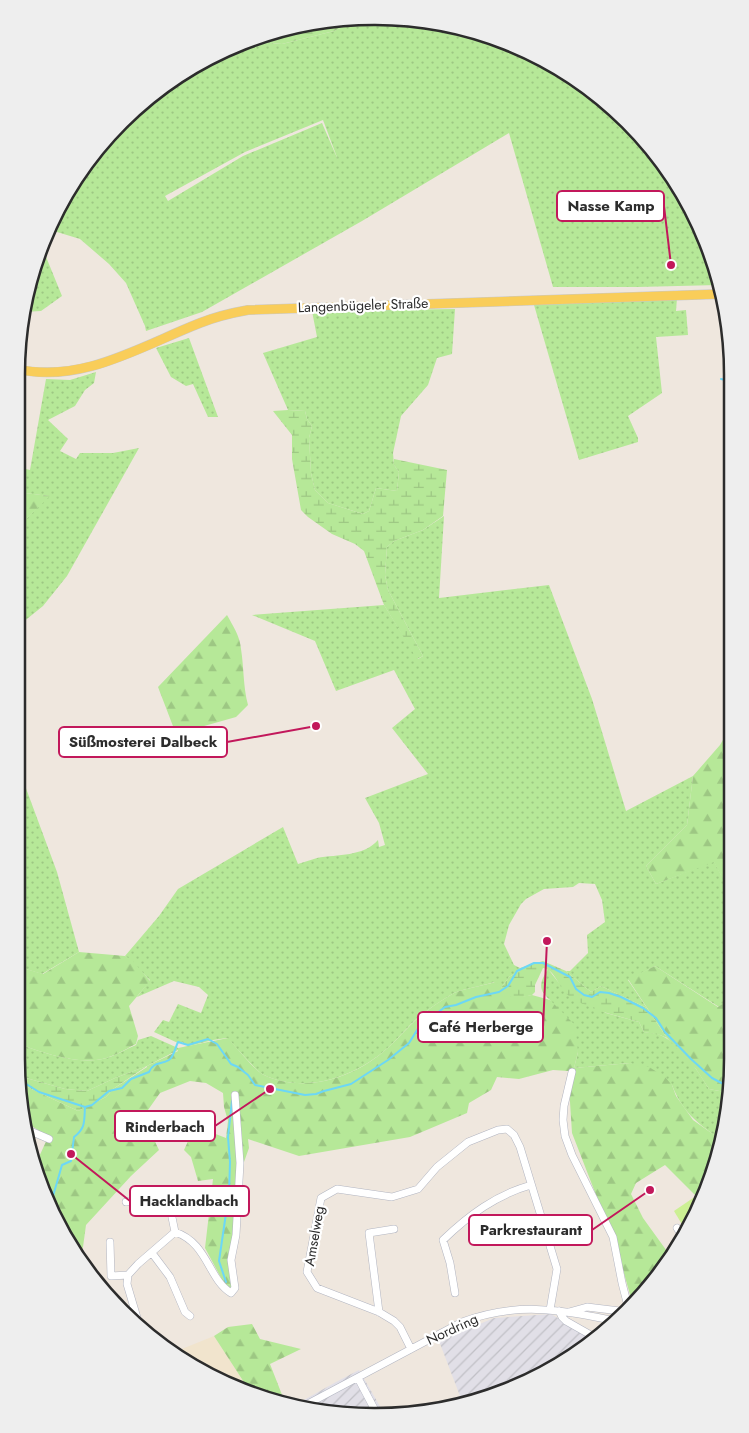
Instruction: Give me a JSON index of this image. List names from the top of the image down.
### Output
{
  "streets": {
    "main road": ["Langenbügeler Straße"],
    "street": ["Amselweg", "Nordring"]
  },
  "crossings": [
    ["Amselweg", "Nordring"]
  ],
  "places": [
    "Nasse Kamp",
    "Süßmosterei Dalbeck",
    "Café Herberge",
    "Rinderbach",
    "Hacklandbach",
    "Parkrestaurant"
  ]
}
